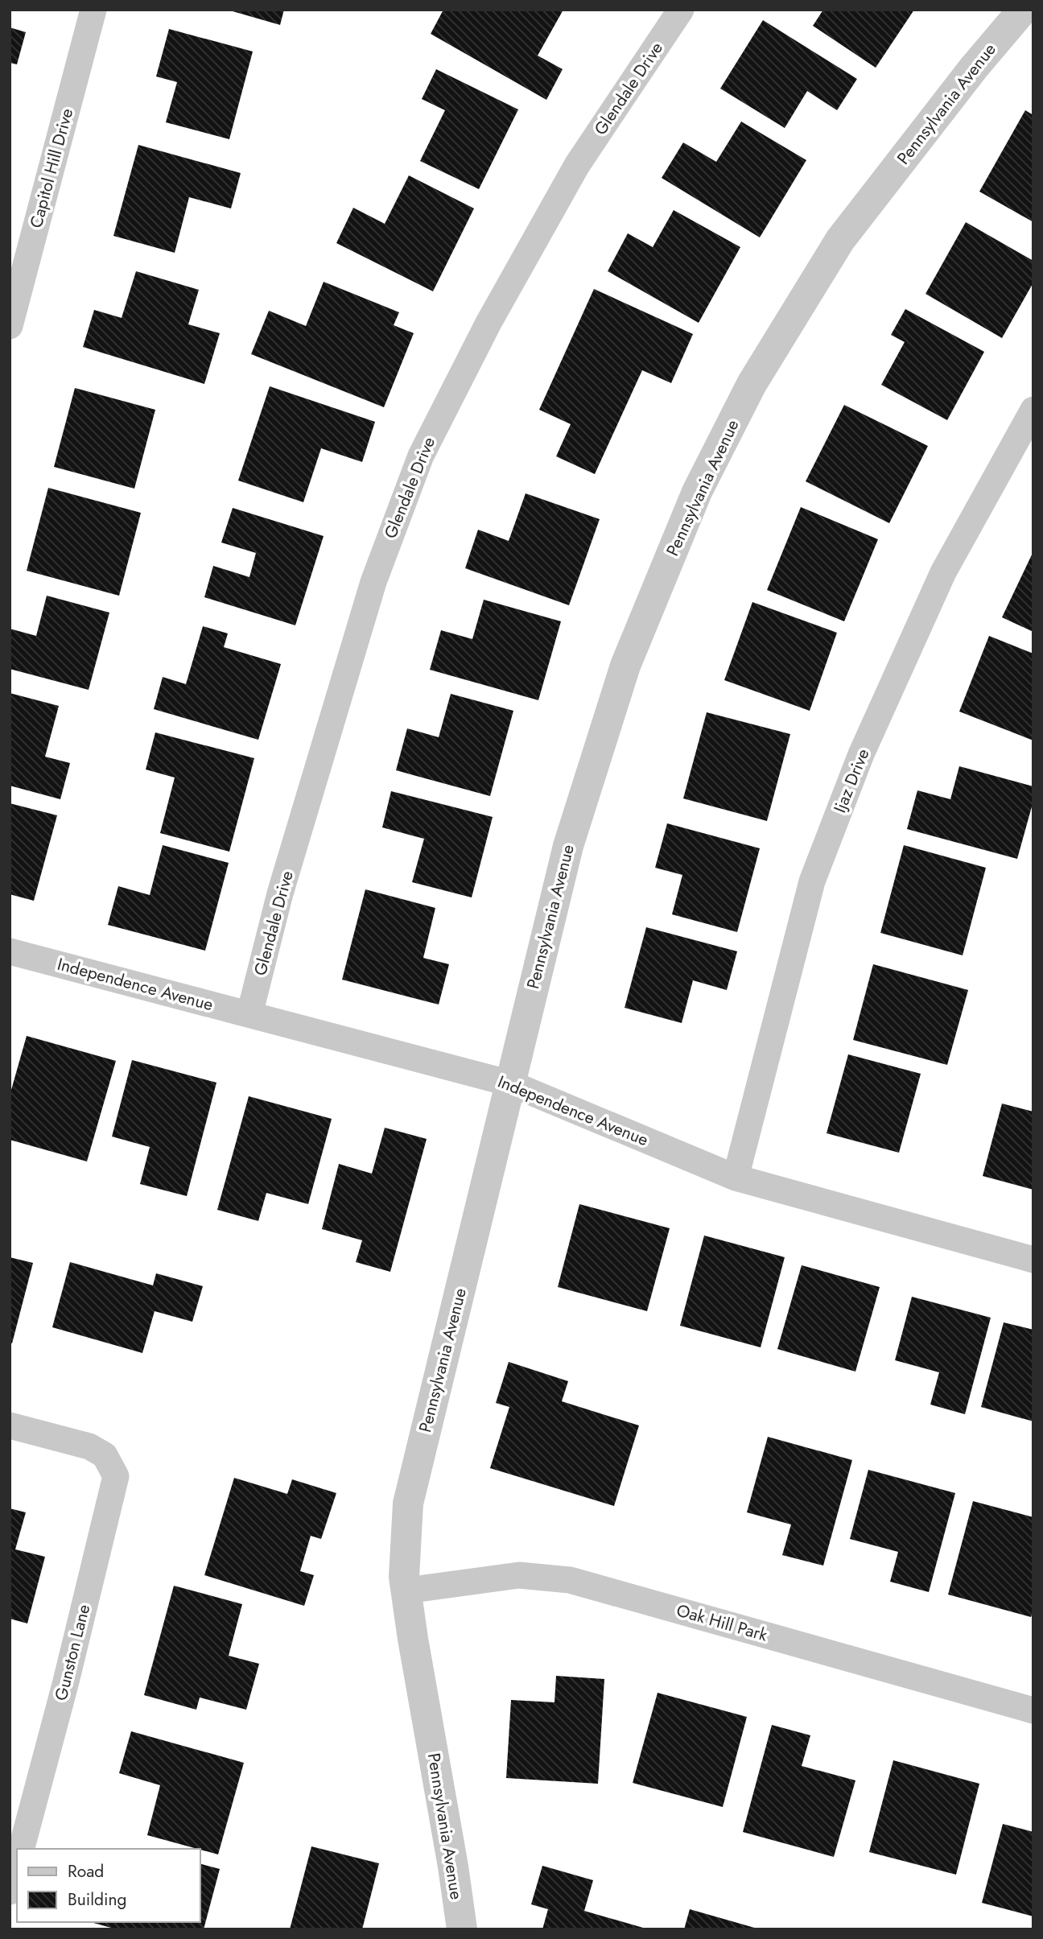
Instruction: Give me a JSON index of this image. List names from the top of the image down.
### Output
{
  "streets": {
    "street": [
      "Glendale Drive",
      "Pennsylvania Avenue",
      "Capitol Hill Drive",
      "Ijaz Drive",
      "Independence Avenue",
      "Oak Hill Park",
      "Gunston Lane"
    ]
  },
  "crossings": [
    ["Glendale Drive", "Independence Avenue"],
    ["Pennsylvania Avenue", "Independence Avenue"],
    ["Pennsylvania Avenue", "Oak Hill Park"],
    ["Ijaz Drive", "Independence Avenue"]
  ],
  "legend": ["Road", "Building"]
}
